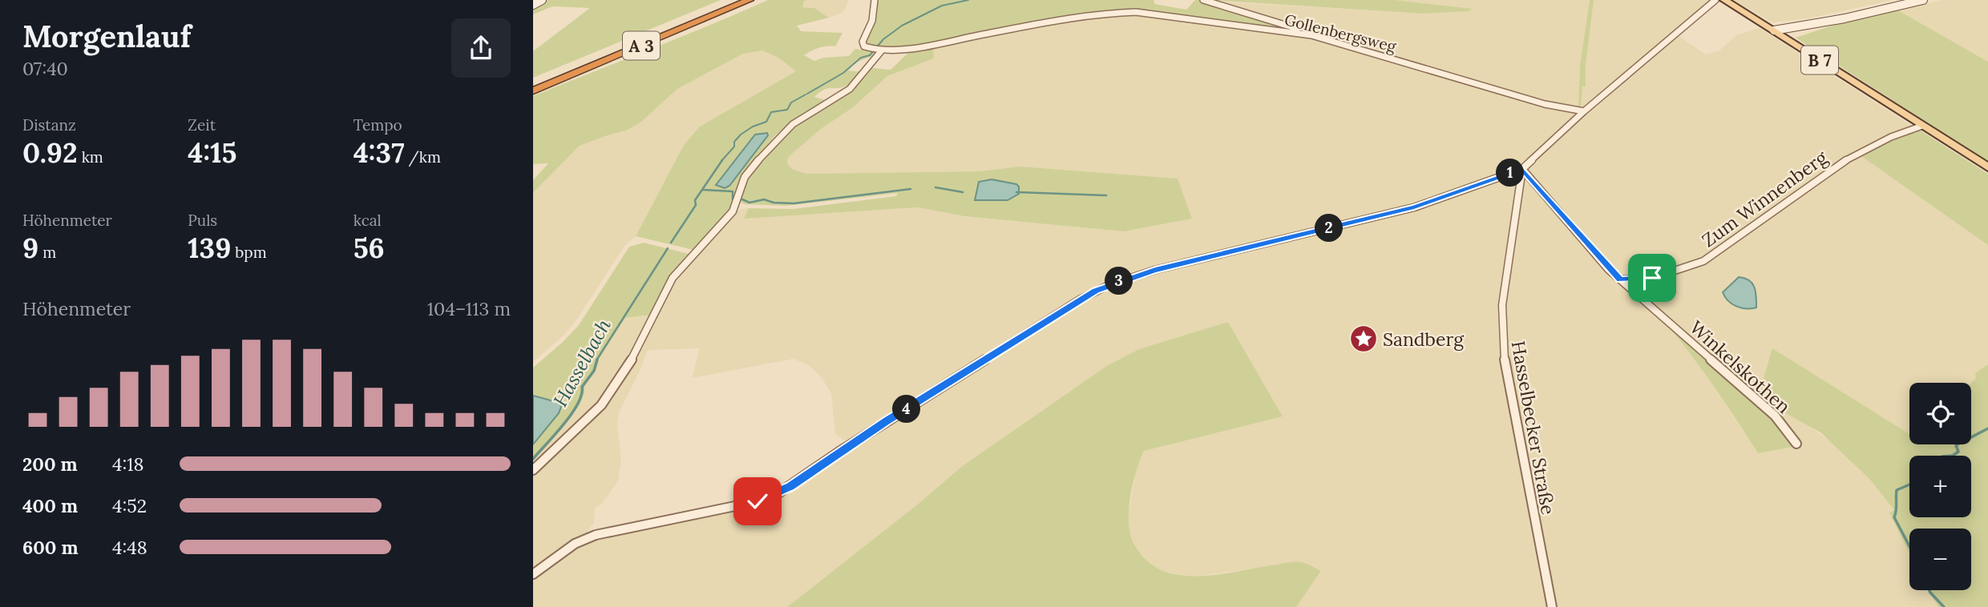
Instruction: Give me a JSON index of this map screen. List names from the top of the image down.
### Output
{
  "streets": {
    "highway": ["A 3"],
    "main road": ["B 7"],
    "street": [
      "Gollenbergsweg",
      "Zum Winnenberg",
      "Winkelskothen",
      "Hasselbecker Straße"
    ]
  },
  "crossings": [
    ["B 7", "Zum Winnenberg"],
    ["Zum Winnenberg", "Winkelskothen"],
    ["Winkelskothen", "Hasselbecker Straße"]
  ],
  "water": ["Hasselbach"],
  "places": {
    "place": ["Sandberg"]
  },
  "page": {
    "heading": ["Morgenlauf", "07:40"],
    "stats": [
      ["Distanz", "0.92 km"],
      ["Zeit", "4:15"],
      ["Tempo", "4:37 /km"],
      ["Höhenmeter", "9 m"],
      ["Puls", "139 bpm"],
      ["kcal", "56"]
    ],
    "pins": [
      "1",
      "2",
      "3",
      "4"
    ],
    "chart": ["Höhenmeter", "104–113 m"],
    "map_buttons": ["+", "−"],
    "list": [
      {
        "name": "200 m",
        "note": "4:18"
      },
      {
        "name": "400 m",
        "note": "4:52"
      },
      {
        "name": "600 m",
        "note": "4:48"
      }
    ]
  }
}
